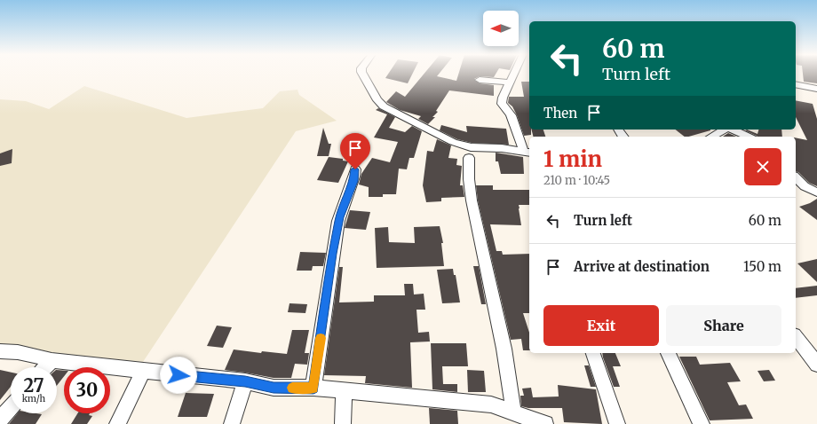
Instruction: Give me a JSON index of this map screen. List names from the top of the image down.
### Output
{
  "north": "left",
  "page": {
    "turn": ["60 m", "Turn left"],
    "then": "Then",
    "heading": ["1 min", "210 m · 10:45"],
    "list": [
      {
        "name": "Turn left",
        "value": "60 m"
      },
      {
        "name": "Arrive at destination",
        "value": "150 m"
      }
    ],
    "buttons": ["Exit", "Share"],
    "speed": "27 km/h",
    "limit": "30"
  }
}
